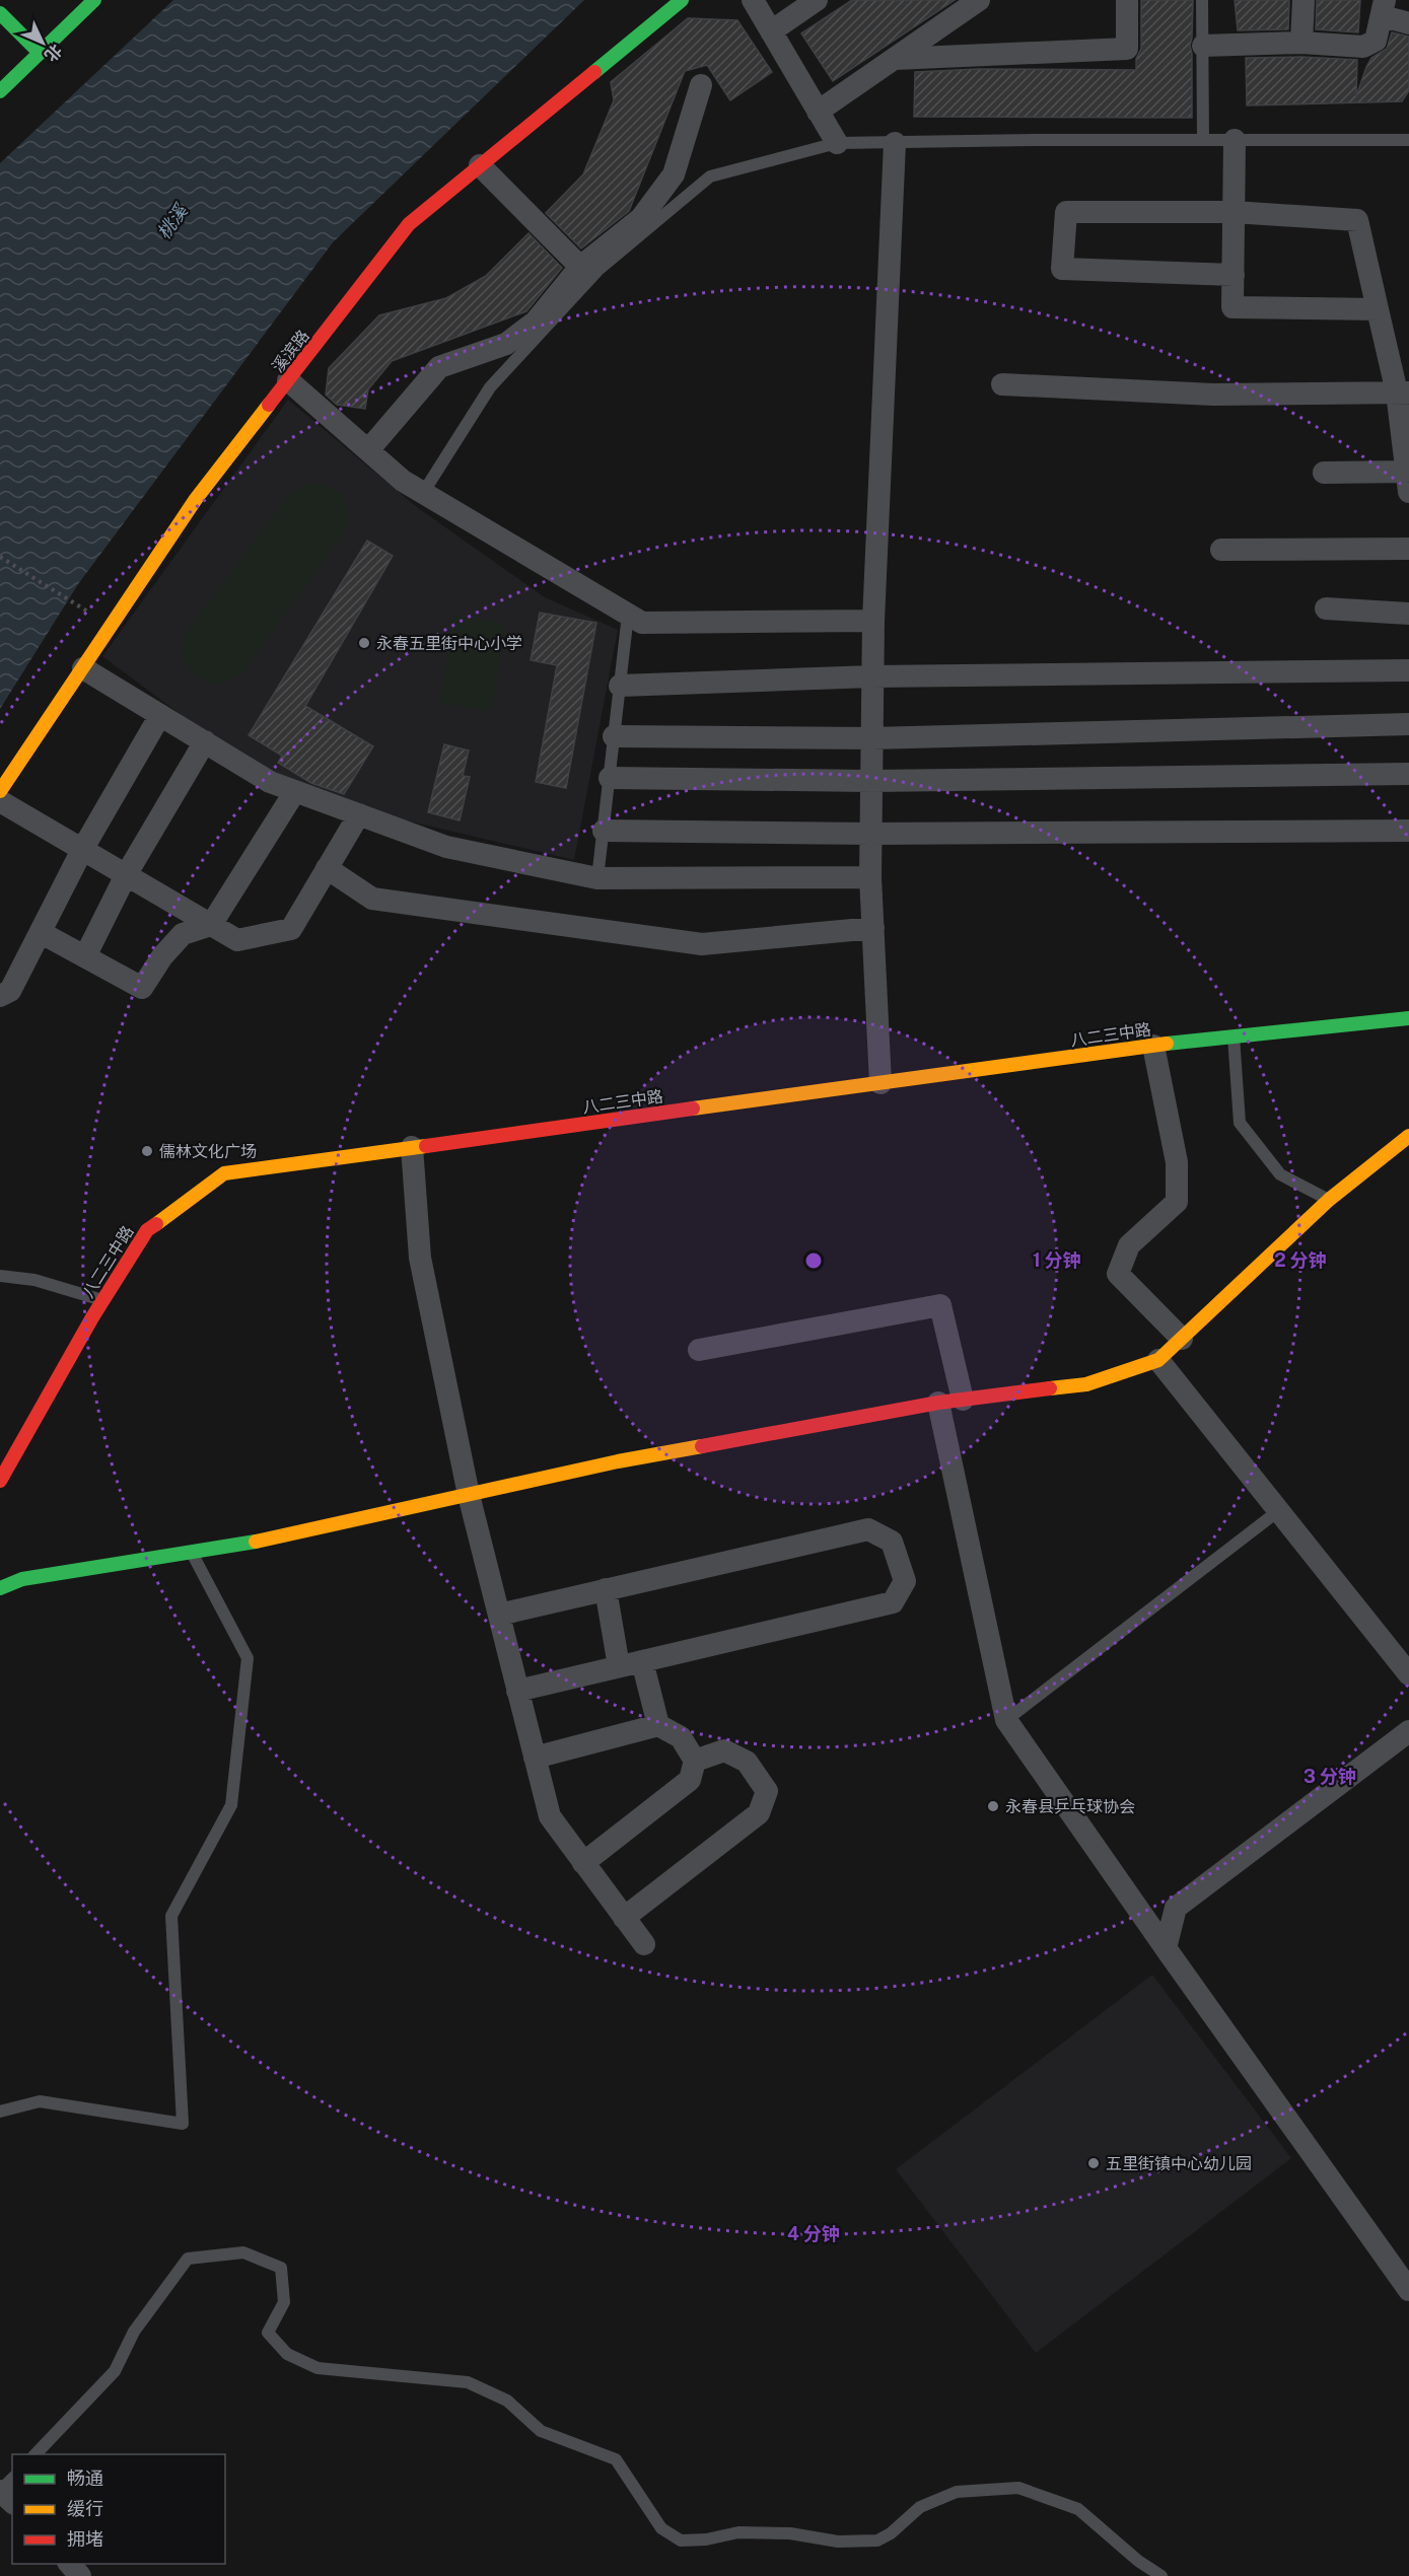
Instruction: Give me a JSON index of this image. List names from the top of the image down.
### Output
{
  "streets": {
    "main road": ["溪滨路", "八二三中路"]
  },
  "water": ["桃溪"],
  "places": [
    "永春五里街中心小学",
    "儒林文化广场",
    "永春县乒乓球协会",
    "五里街镇中心幼儿园"
  ],
  "legend": ["畅通", "缓行", "拥堵"],
  "north": "bottom right",
  "rings": [
    "1 分钟",
    "2 分钟",
    "3 分钟",
    "4 分钟"
  ]
}
